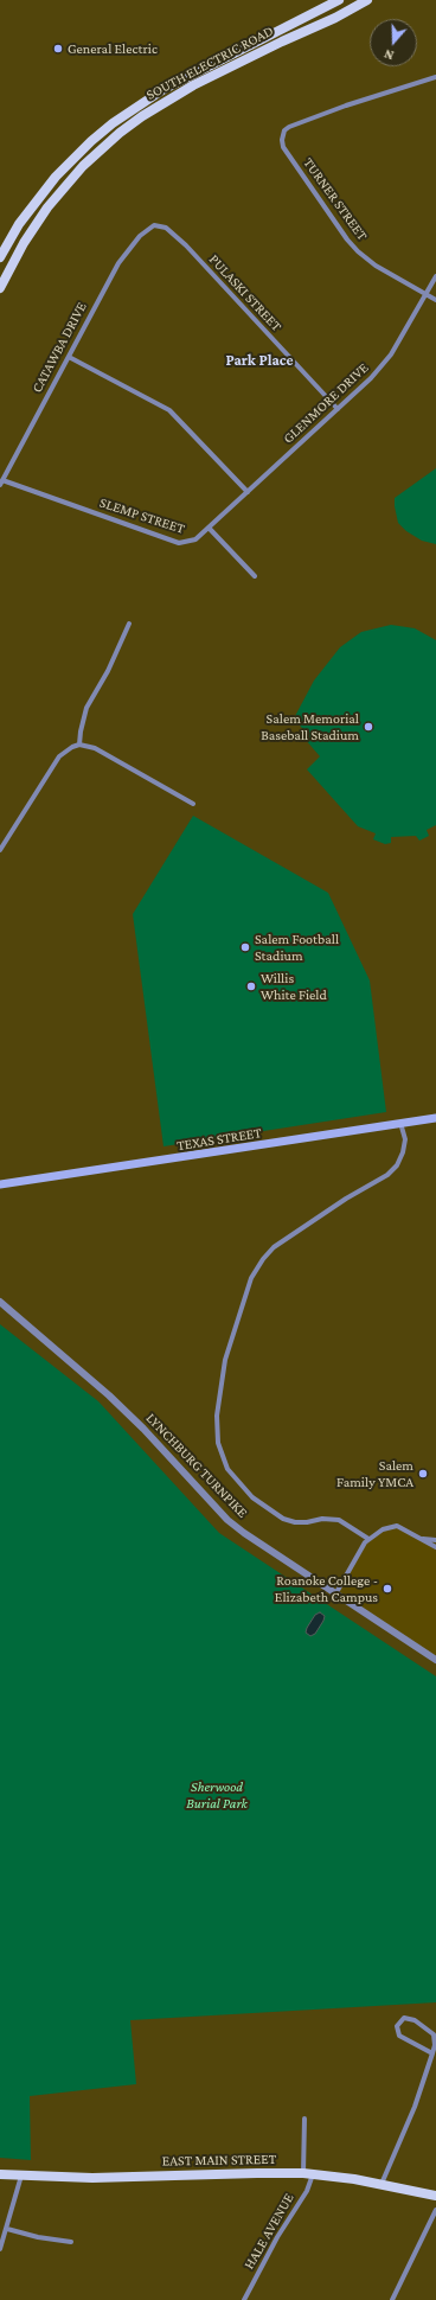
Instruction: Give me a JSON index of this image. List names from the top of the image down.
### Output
{
  "streets": {
    "main road": ["SOUTH ELECTRIC ROAD", "TEXAS STREET", "EAST MAIN STREET"],
    "street": [
      "TURNER STREET",
      "PULASKI STREET",
      "CATAWBA DRIVE",
      "GLENMORE DRIVE",
      "SLEMP STREET",
      "LYNCHBURG TURNPIKE",
      "HALE AVENUE"
    ]
  },
  "crossings": [
    ["TURNER STREET", "GLENMORE DRIVE"],
    ["PULASKI STREET", "CATAWBA DRIVE"],
    ["PULASKI STREET", "GLENMORE DRIVE"],
    ["CATAWBA DRIVE", "SLEMP STREET"],
    ["GLENMORE DRIVE", "SLEMP STREET"],
    ["EAST MAIN STREET", "HALE AVENUE"]
  ],
  "districts": ["Park Place"],
  "parks": ["Sherwood Burial Park"],
  "places": [
    "General Electric",
    "Salem Memorial Baseball Stadium",
    "Salem Football Stadium",
    "Willis White Field",
    "Salem Family YMCA",
    "Roanoke College - Elizabeth Campus"
  ],
  "north": "bottom"
}
